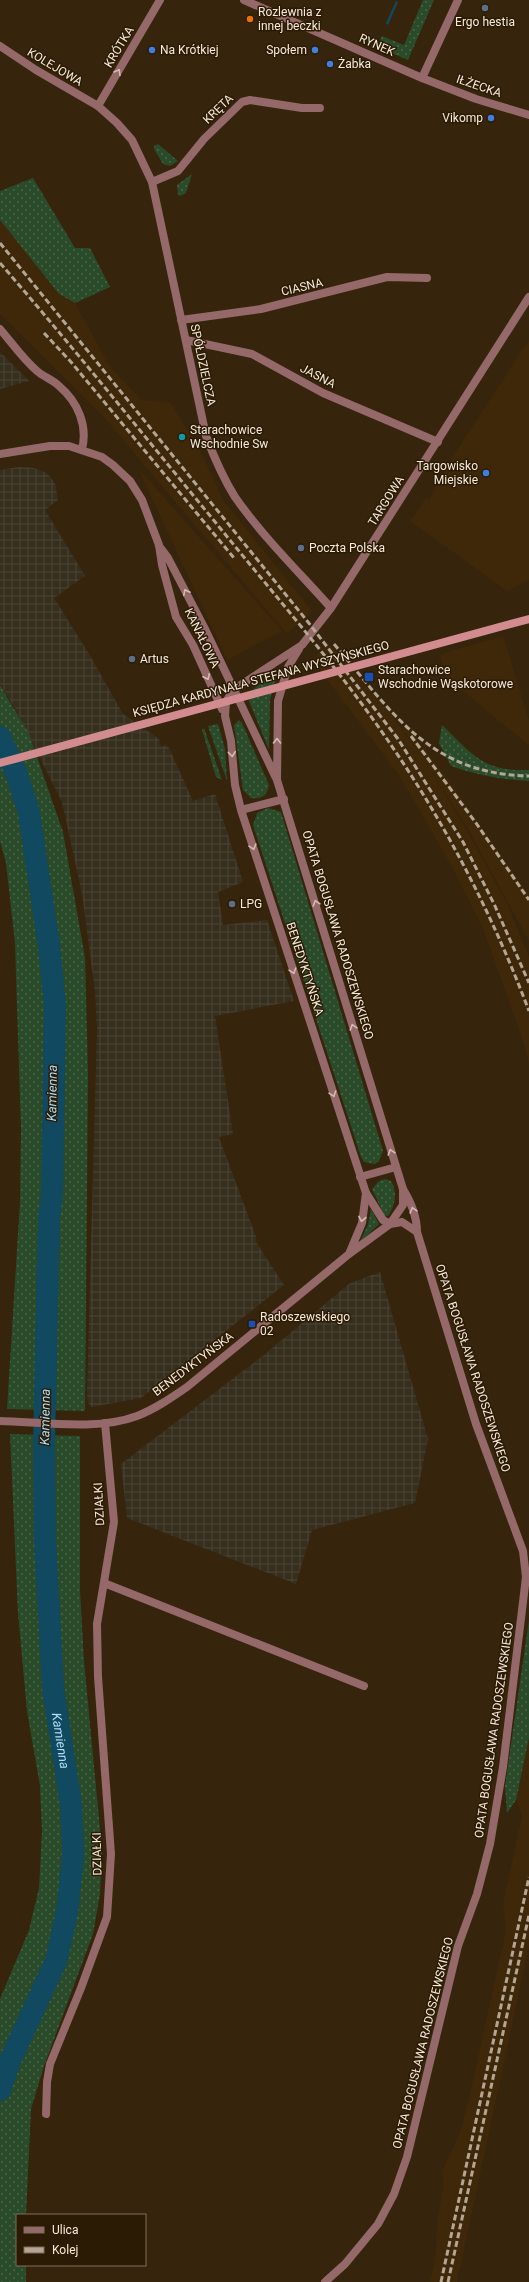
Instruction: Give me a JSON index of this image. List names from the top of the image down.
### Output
{
  "streets": {
    "main road": ["KSIĘDZA KARDYNAŁA STEFANA WYSZYŃSKIEGO"],
    "street": [
      "RYNEK",
      "KRÓTKA",
      "KOLEJOWA",
      "IŁŻECKA",
      "KRĘTA",
      "CIASNA",
      "SPÓŁDZIELCZA",
      "JASNA",
      "TARGOWA",
      "KANAŁOWA",
      "OPATA BOGUSŁAWA RADOSZEWSKIEGO",
      "BENEDYKTYŃSKA",
      "DZIAŁKI"
    ]
  },
  "crossings": [
    ["RYNEK", "IŁŻECKA"],
    ["KRÓTKA", "KOLEJOWA"],
    ["KRÓTKA", "SPÓŁDZIELCZA"],
    ["KOLEJOWA", "SPÓŁDZIELCZA"],
    ["KRĘTA", "SPÓŁDZIELCZA"],
    ["CIASNA", "SPÓŁDZIELCZA"],
    ["SPÓŁDZIELCZA", "JASNA"],
    ["SPÓŁDZIELCZA", "TARGOWA"],
    ["JASNA", "TARGOWA"],
    ["TARGOWA", "KANAŁOWA"],
    ["TARGOWA", "OPATA BOGUSŁAWA RADOSZEWSKIEGO"],
    ["TARGOWA", "BENEDYKTYŃSKA"],
    ["KANAŁOWA", "OPATA BOGUSŁAWA RADOSZEWSKIEGO"],
    ["KANAŁOWA", "BENEDYKTYŃSKA"],
    ["OPATA BOGUSŁAWA RADOSZEWSKIEGO", "BENEDYKTYŃSKA"],
    ["BENEDYKTYŃSKA", "DZIAŁKI"]
  ],
  "one_way": ["KRÓTKA", "BENEDYKTYŃSKA"],
  "water": ["Kamienna"],
  "places": {
    "other": [
      "Ergo hestia",
      "Rozlewnia z innej beczki",
      "Na Krótkiej",
      "Społem",
      "Żabka",
      "Vikomp",
      "Starachowice Wschodnie Sw",
      "Targowisko Miejskie",
      "Poczta Polska",
      "Artus",
      "LPG"
    ],
    "transit": ["Starachowice Wschodnie Wąskotorowe", "Radoszewskiego 02"]
  },
  "legend": ["Ulica", "Kolej"]
}
